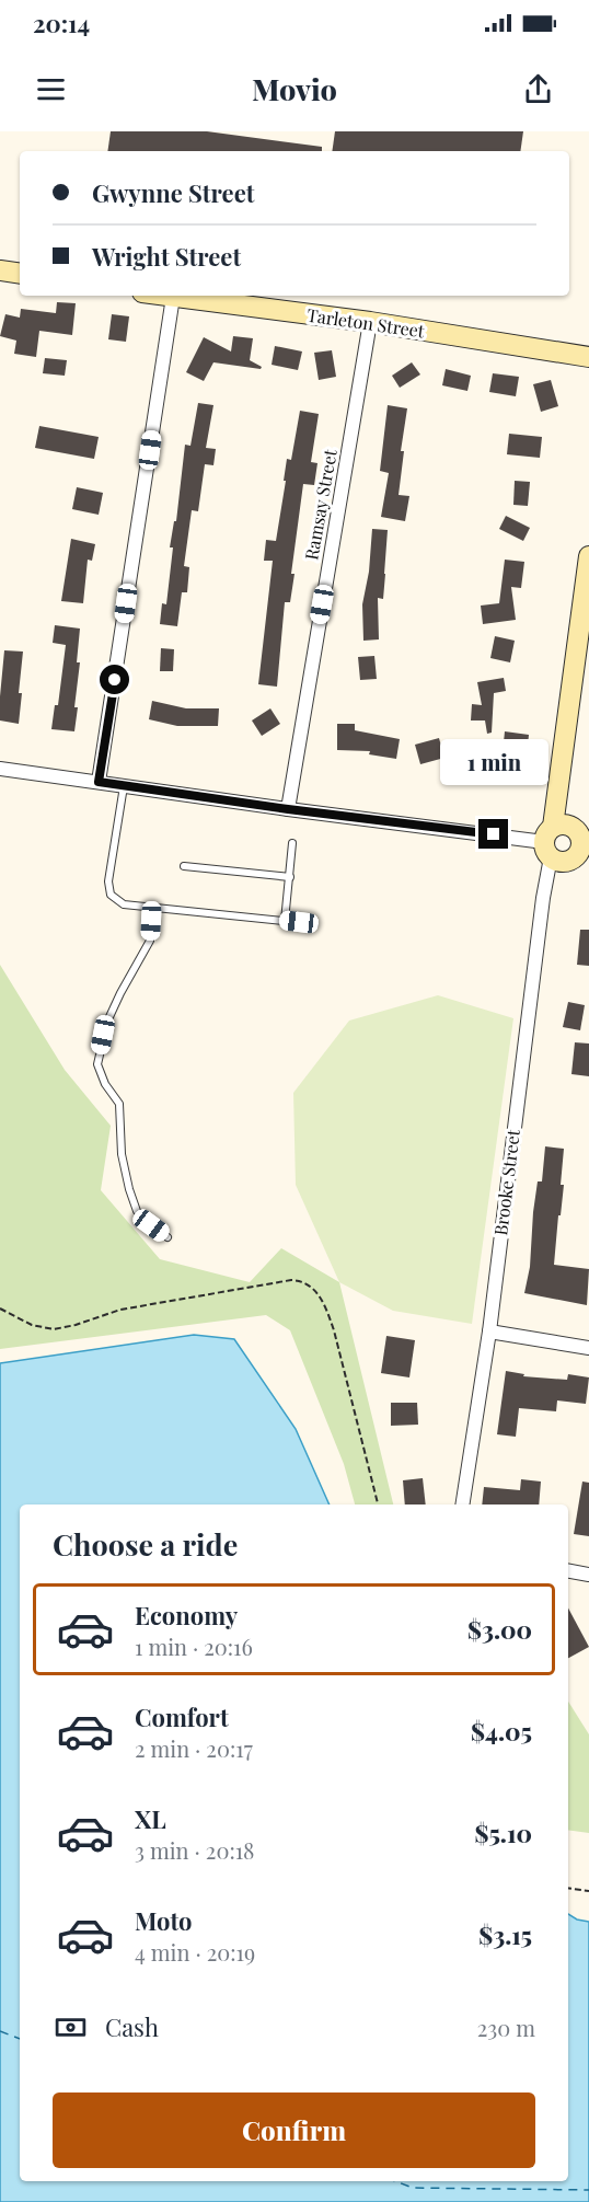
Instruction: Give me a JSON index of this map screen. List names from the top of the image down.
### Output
{
  "streets": {
    "street": ["Tarleton Street", "Ramsay Street", "Brooke Street"]
  },
  "crossings": [
    ["Tarleton Street", "Ramsay Street"]
  ],
  "page": {
    "status": "20:14",
    "header": "Movio",
    "banner": ["Gwynne Street", "Wright Street"],
    "bubble": "1 min",
    "heading": "Choose a ride",
    "list": [
      {
        "name": "Economy",
        "note": "1 min · 20:16",
        "value": "$3.00"
      },
      {
        "name": "Comfort",
        "note": "2 min · 20:17",
        "value": "$4.05"
      },
      {
        "name": "XL",
        "note": "3 min · 20:18",
        "value": "$5.10"
      },
      {
        "name": "Moto",
        "note": "4 min · 20:19",
        "value": "$3.15"
      }
    ],
    "pay": ["Cash", "230 m"],
    "buttons": "Confirm"
  }
}
